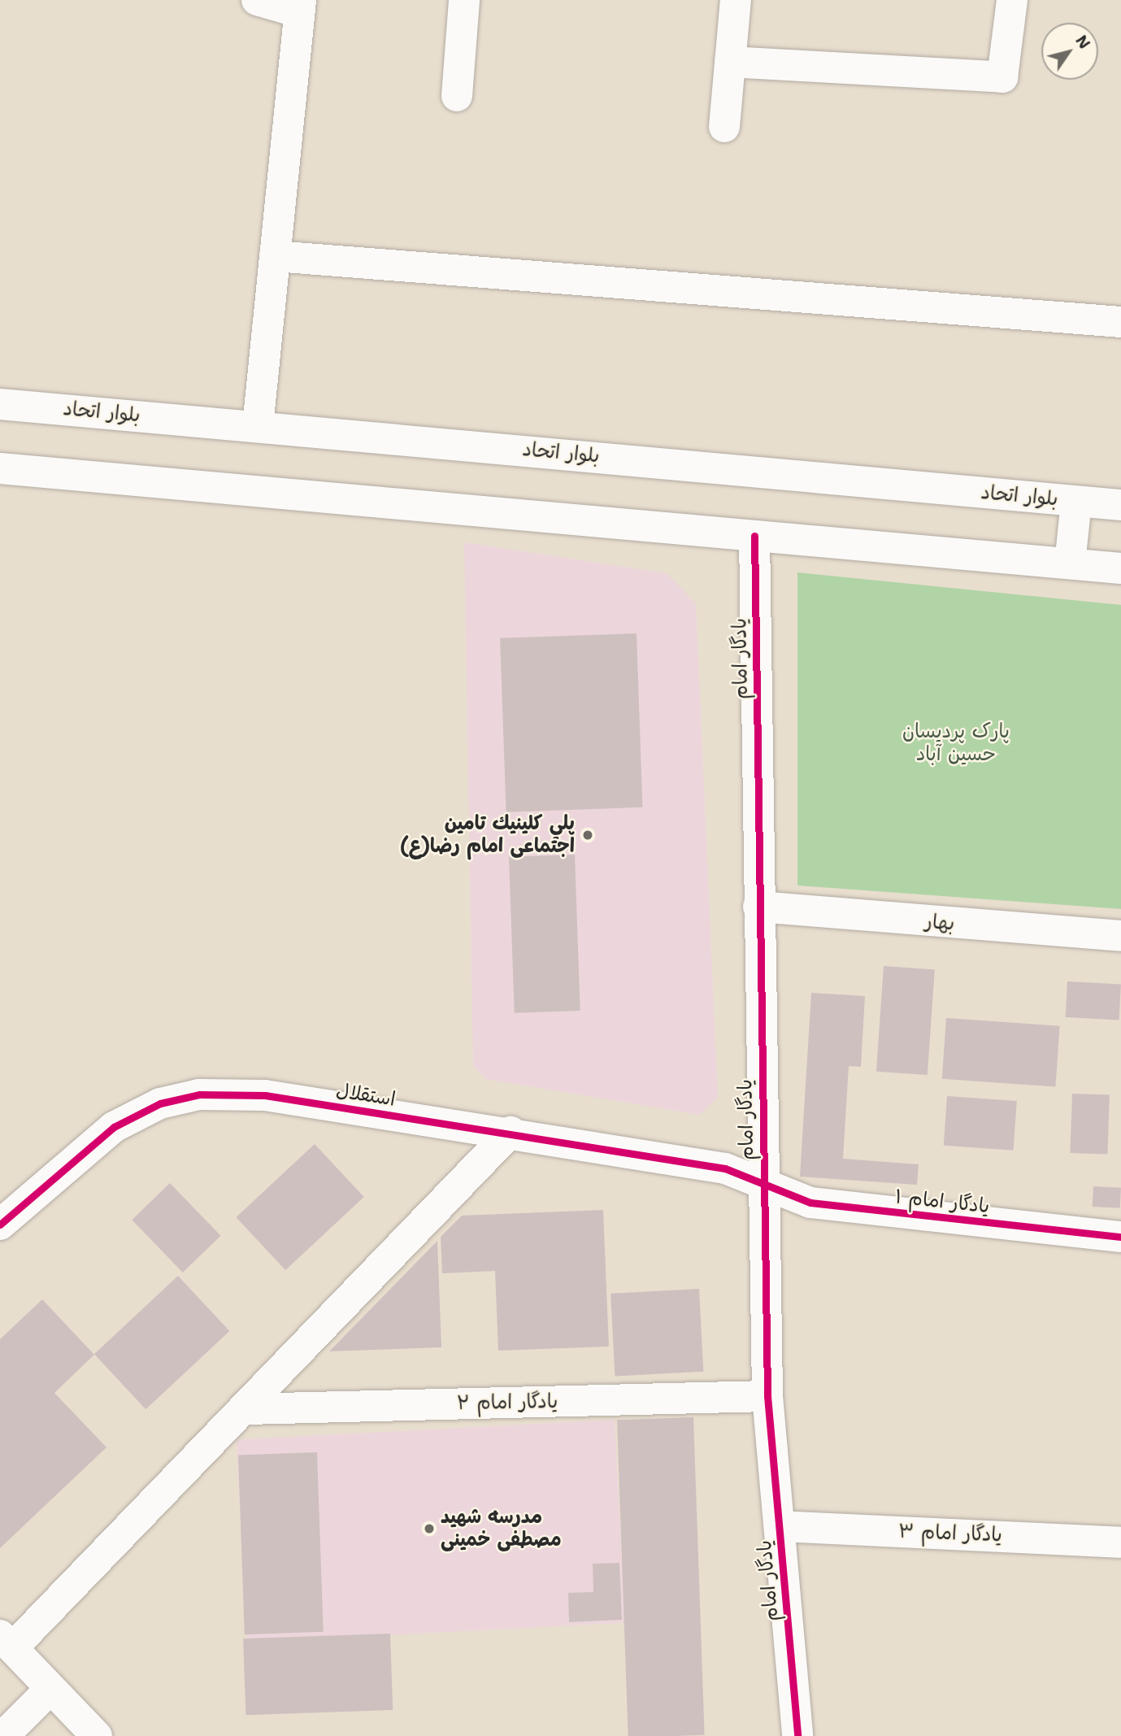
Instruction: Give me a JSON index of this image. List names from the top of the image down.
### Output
{
  "streets": {
    "street": [
      "بلوار اتحاد",
      "یادگار امام",
      "بهار",
      "استقلال",
      "یادگار امام ۱",
      "یادگار امام ۲",
      "یادگار امام ۳"
    ]
  },
  "crossings": [
    ["یادگار امام", "بهار"],
    ["یادگار امام", "استقلال"],
    ["یادگار امام", "یادگار امام ۱"],
    ["یادگار امام", "یادگار امام ۲"],
    ["یادگار امام", "یادگار امام ۳"],
    ["استقلال", "یادگار امام ۱"]
  ],
  "parks": ["پارک پردیسان حسین آباد"],
  "places": ["پلي كلينيك تامین اجتماعی امام رضا(ع)", "مدرسه شهید مصطفی خمینی"],
  "north": "top right"
}
